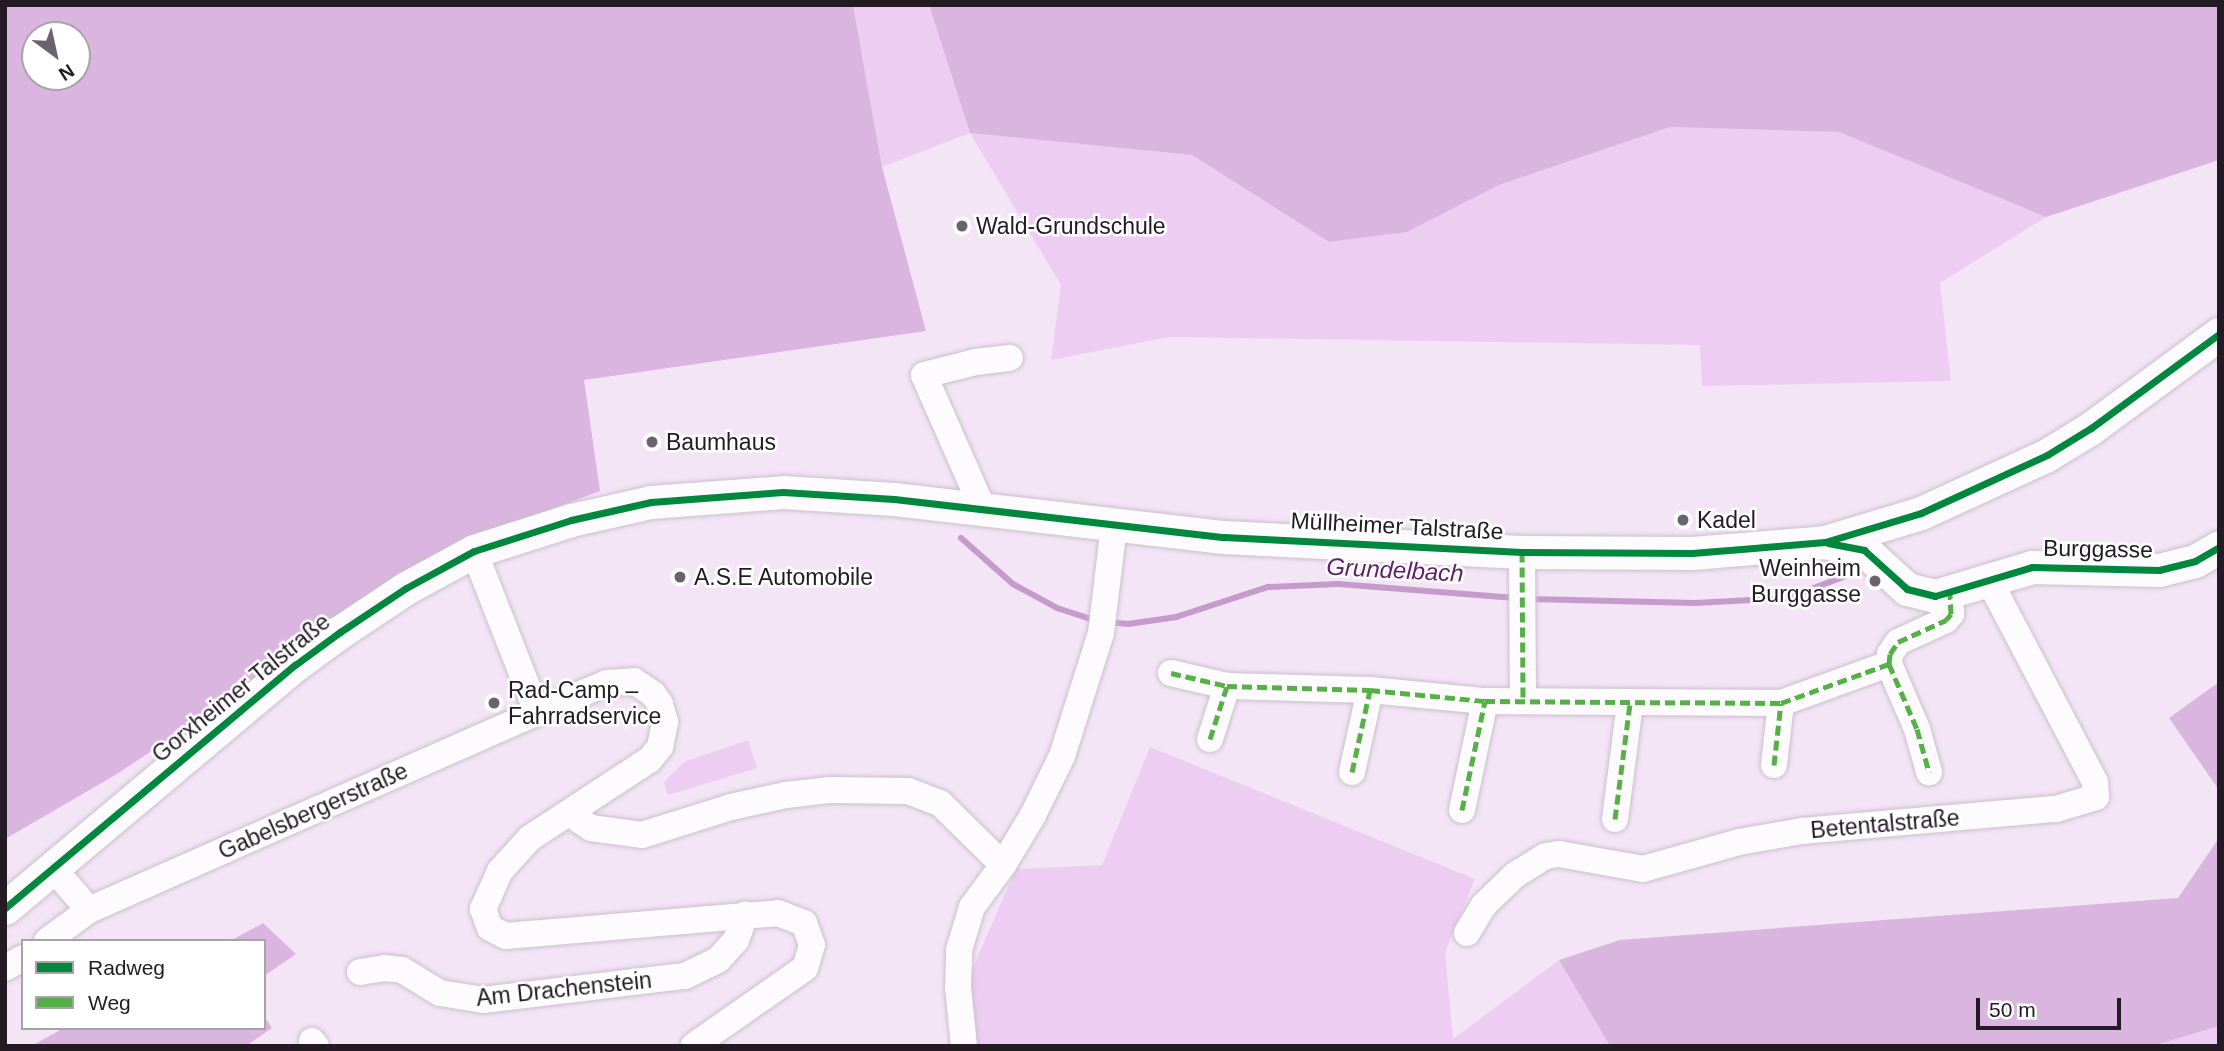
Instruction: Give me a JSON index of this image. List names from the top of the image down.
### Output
{
  "streets": {
    "main road": ["Müllheimer Talstraße", "Burggasse", "Gorxheimer Talstraße"],
    "street": ["Gabelsbergerstraße", "Betentalstraße", "Am Drachenstein"]
  },
  "crossings": [
    ["Müllheimer Talstraße", "Burggasse"],
    ["Müllheimer Talstraße", "Gorxheimer Talstraße"],
    ["Burggasse", "Betentalstraße"]
  ],
  "water": ["Grundelbach"],
  "places": [
    "Wald-Grundschule",
    "Baumhaus",
    "Kadel",
    "A.S.E Automobile",
    "Weinheim Burggasse",
    "Rad-Camp – Fahrradservice"
  ],
  "legend": ["Radweg", "Weg"],
  "scale_bar": "50 m",
  "north": "bottom right"
}
